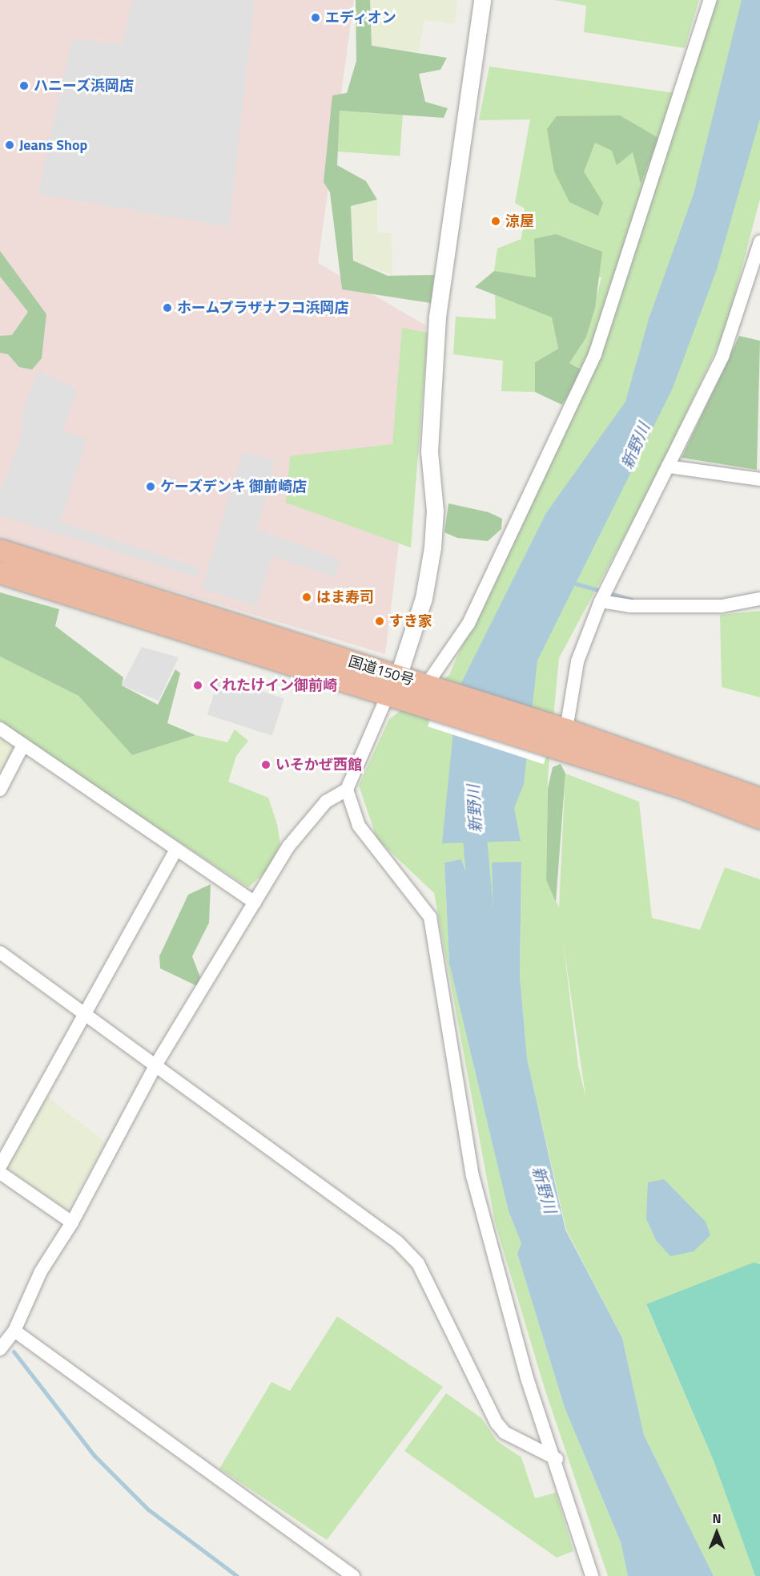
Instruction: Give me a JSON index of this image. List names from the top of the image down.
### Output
{
  "streets": {
    "highway": ["国道150号"]
  },
  "water": ["新野川"],
  "places": [
    "エディオン",
    "ハニーズ浜岡店",
    "Jeans Shop",
    "涼屋",
    "ホームプラザナフコ浜岡店",
    "ケーズデンキ 御前崎店",
    "はま寿司",
    "すき家",
    "くれたけイン御前崎",
    "いそかぜ西館"
  ],
  "north": "top"
}
